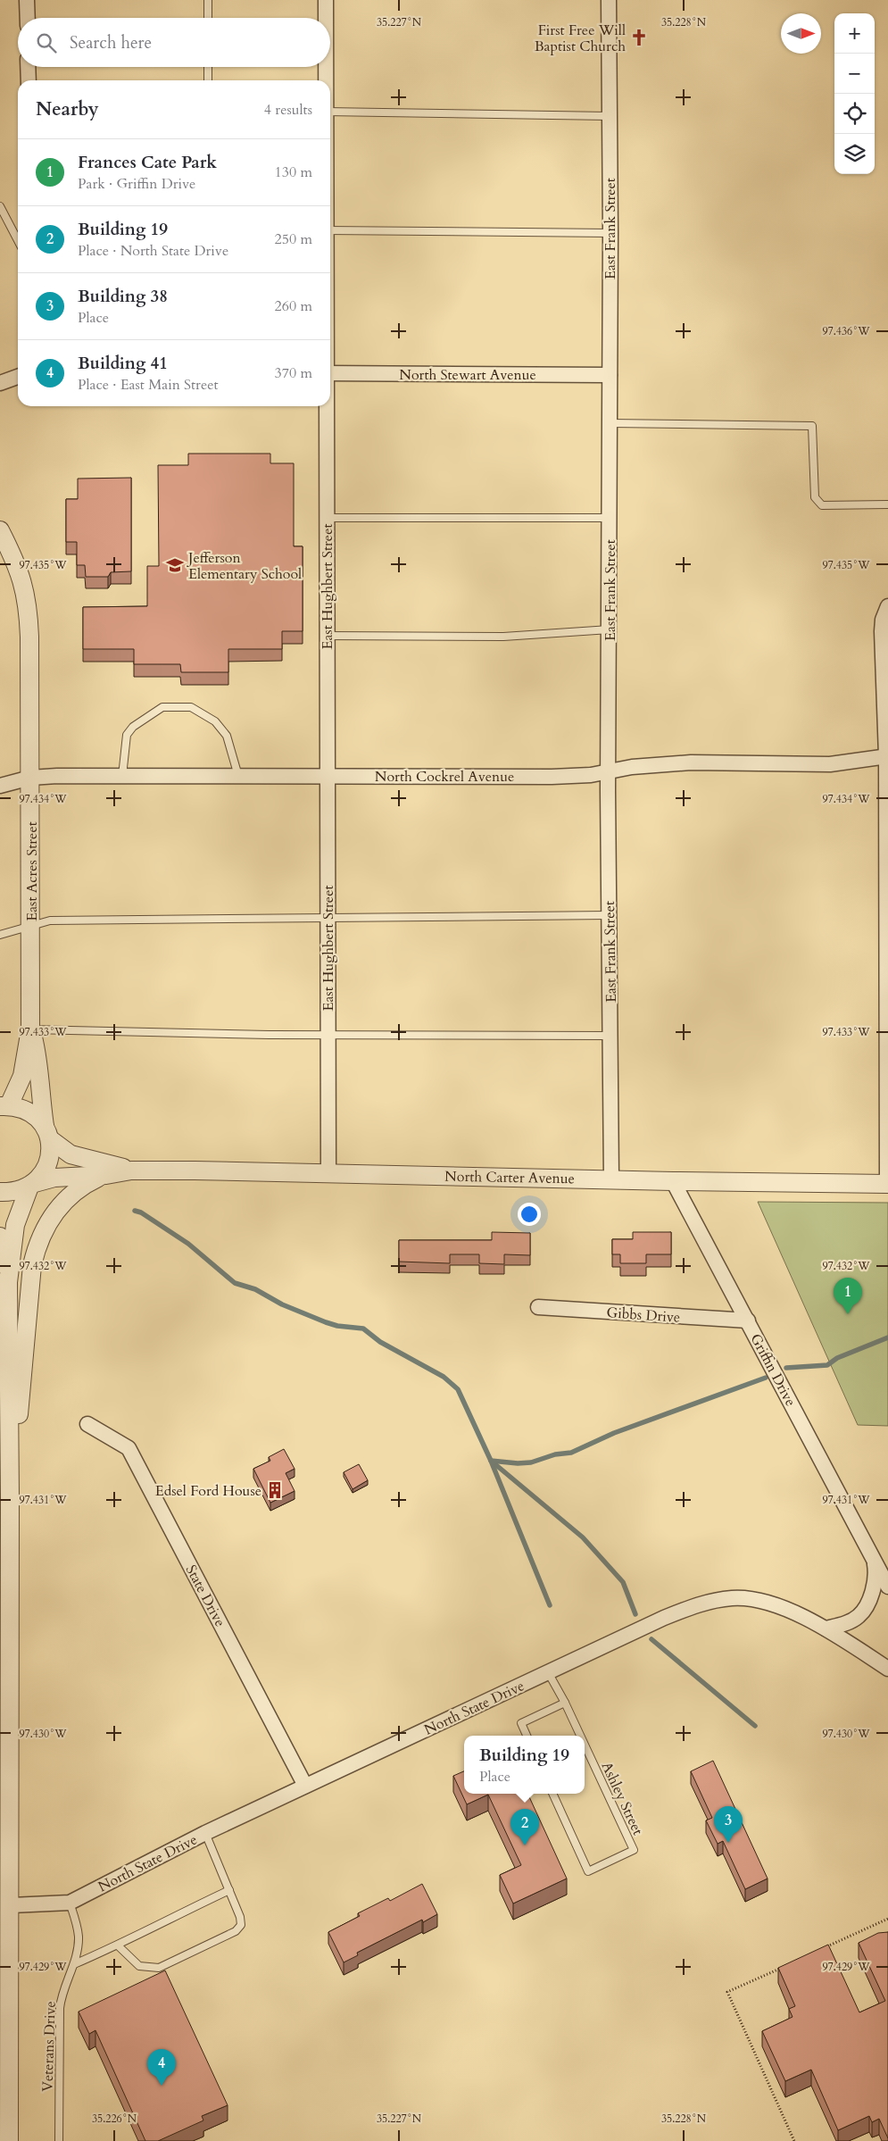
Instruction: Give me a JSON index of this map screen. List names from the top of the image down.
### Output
{
  "streets": {
    "street": [
      "East Frank Street",
      "North Stewart Avenue",
      "East Hughbert Street",
      "North Cockrel Avenue",
      "East Acres Street",
      "North Carter Avenue",
      "Gibbs Drive",
      "Griffin Drive",
      "State Drive",
      "North State Drive"
    ],
    "lane": ["Ashley Street", "Veterans Drive"]
  },
  "crossings": [
    ["East Frank Street", "North Stewart Avenue"],
    ["East Frank Street", "North Cockrel Avenue"],
    ["East Frank Street", "North Carter Avenue"],
    ["East Hughbert Street", "North Cockrel Avenue"],
    ["East Hughbert Street", "North Carter Avenue"],
    ["North Cockrel Avenue", "East Acres Street"],
    ["East Acres Street", "North Carter Avenue"],
    ["North Carter Avenue", "Griffin Drive"],
    ["Gibbs Drive", "Griffin Drive"],
    ["Griffin Drive", "North State Drive"],
    ["State Drive", "North State Drive"],
    ["North State Drive", "Ashley Street"],
    ["North State Drive", "Veterans Drive"]
  ],
  "places": {
    "church": ["First Free Will Baptist Church"],
    "school or university": ["Jefferson Elementary School"],
    "building": ["Edsel Ford House"]
  },
  "north": "right",
  "page": {
    "map_buttons": ["+", "−"],
    "search": "Search here",
    "heading": ["Nearby", "4 results"],
    "list": [
      {
        "mark": "1",
        "name": "Frances Cate Park",
        "note": "Park · Griffin Drive",
        "value": "130 m"
      },
      {
        "mark": "2",
        "name": "Building 19",
        "note": "Place · North State Drive",
        "value": "250 m"
      },
      {
        "mark": "3",
        "name": "Building 38",
        "note": "Place",
        "value": "260 m"
      },
      {
        "mark": "4",
        "name": "Building 41",
        "note": "Place · East Main Street",
        "value": "370 m"
      }
    ],
    "pins": [
      "1",
      "3",
      "2",
      "4"
    ],
    "popup": ["Building 19", "Place"]
  },
  "coordinates": [
    "35.227°N",
    "35.228°N",
    "97.436°W",
    "97.435°W",
    "97.434°W",
    "97.433°W",
    "97.432°W",
    "97.431°W",
    "97.430°W",
    "97.429°W",
    "35.226°N"
  ]
}
